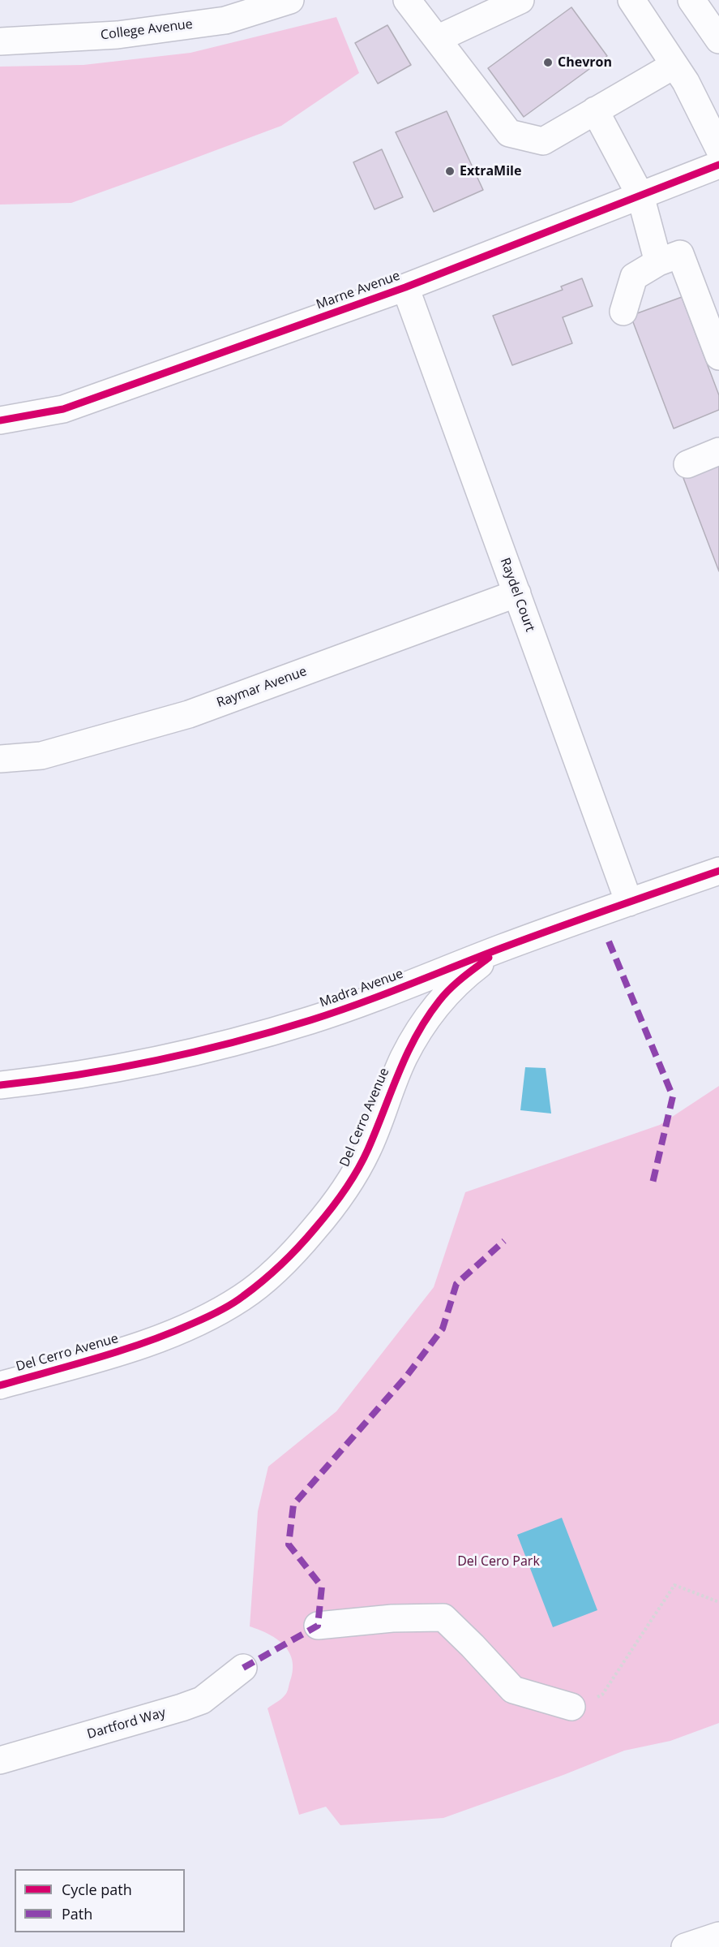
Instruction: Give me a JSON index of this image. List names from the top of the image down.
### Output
{
  "streets": {
    "street": [
      "College Avenue",
      "Marne Avenue",
      "Raydel Court",
      "Raymar Avenue",
      "Madra Avenue",
      "Del Cerro Avenue",
      "Dartford Way"
    ]
  },
  "crossings": [
    ["Marne Avenue", "Raydel Court"],
    ["Raydel Court", "Raymar Avenue"],
    ["Raydel Court", "Madra Avenue"],
    ["Madra Avenue", "Del Cerro Avenue"]
  ],
  "parks": ["Del Cero Park"],
  "places": ["Chevron", "ExtraMile"],
  "legend": ["Cycle path", "Path"]
}
